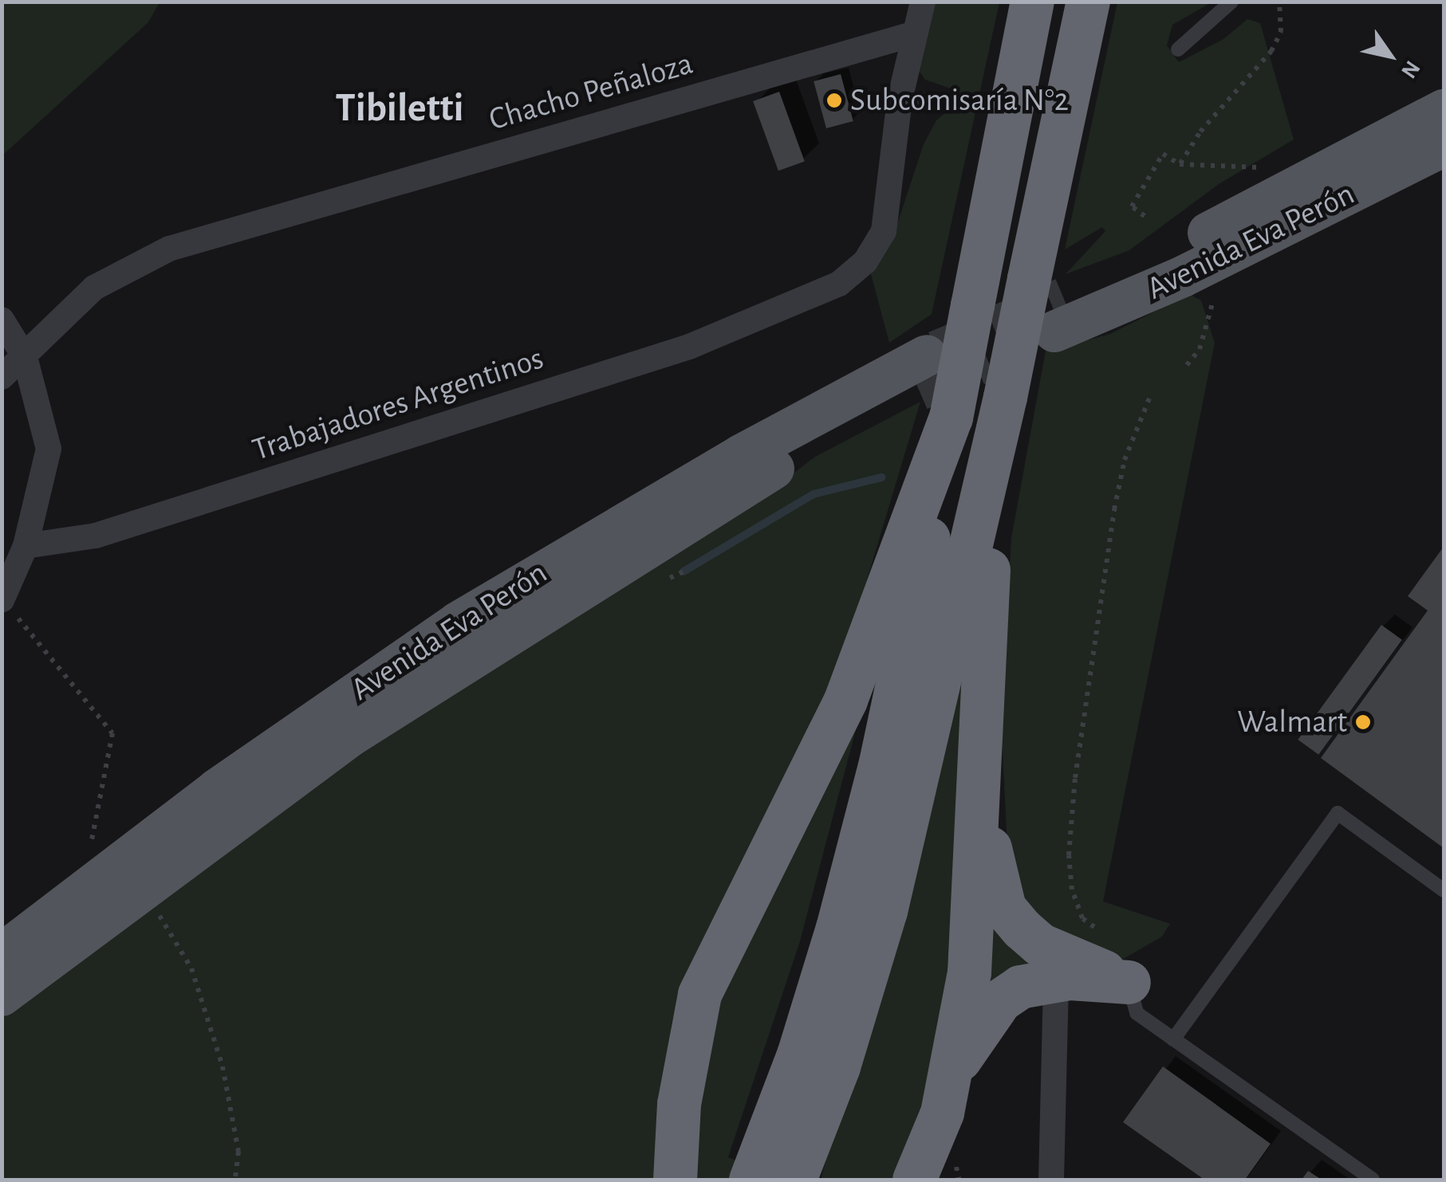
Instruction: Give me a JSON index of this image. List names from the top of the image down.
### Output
{
  "streets": {
    "main road": ["Avenida Eva Perón"],
    "street": ["Chacho Peñaloza", "Trabajadores Argentinos"]
  },
  "crossings": [
    ["Chacho Peñaloza", "Trabajadores Argentinos"]
  ],
  "districts": ["Tibiletti"],
  "places": ["Subcomisaría N°2", "Walmart"],
  "north": "bottom right"
}
